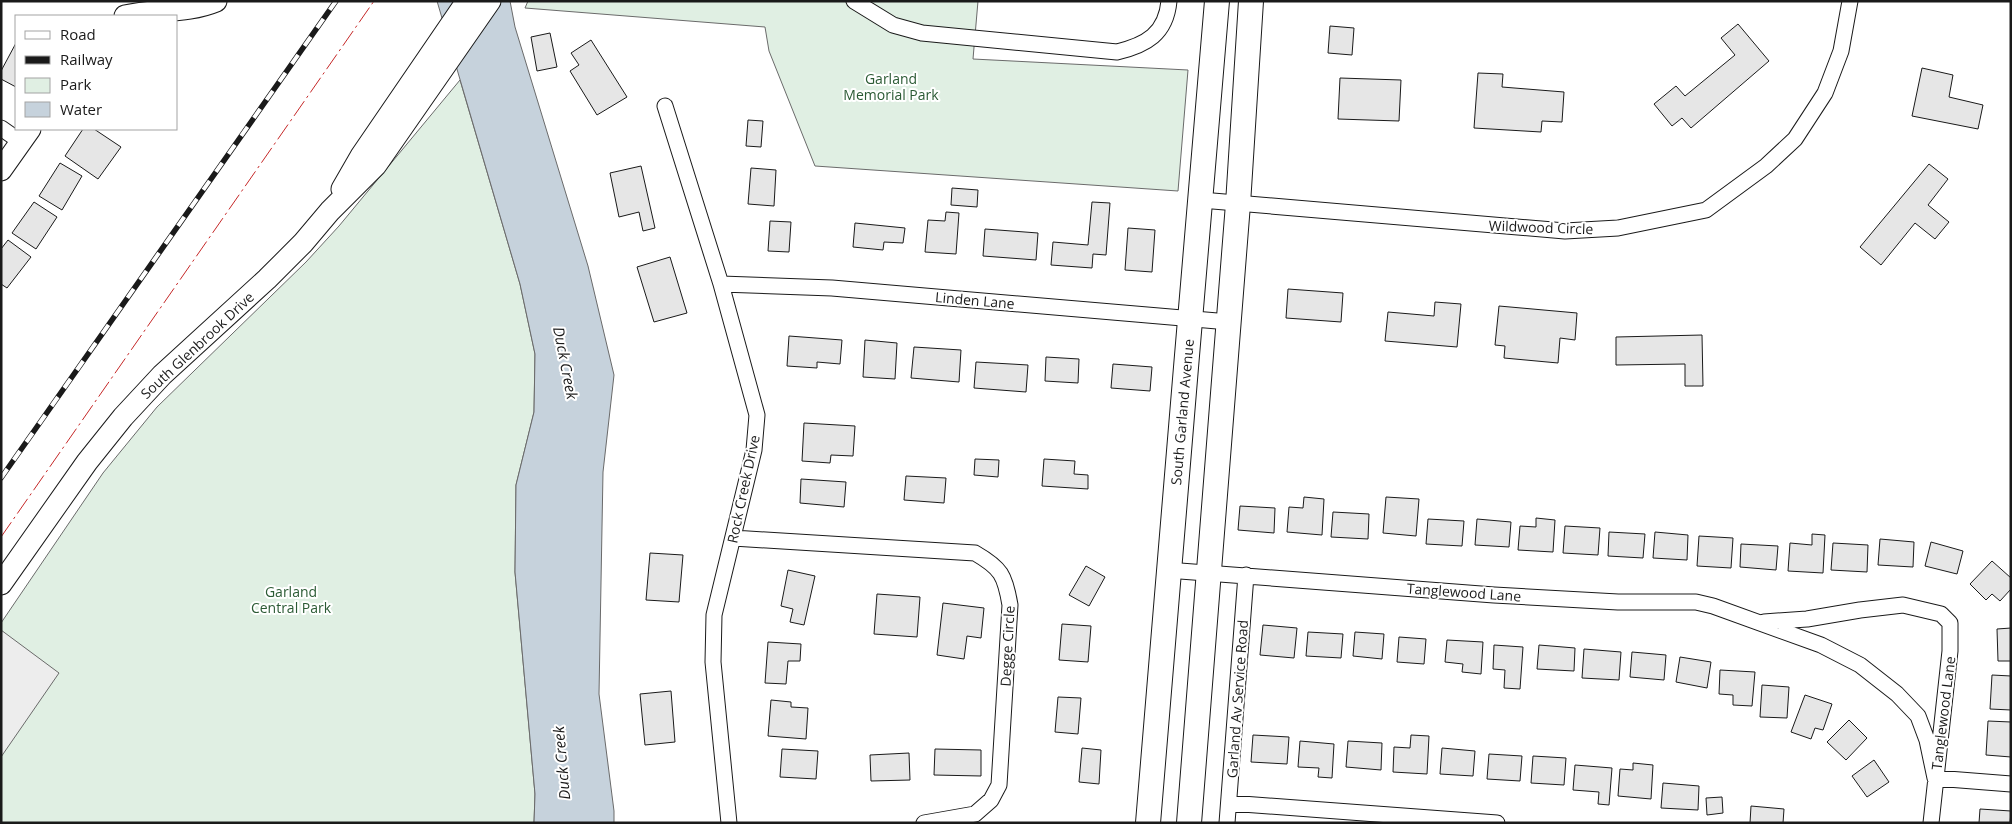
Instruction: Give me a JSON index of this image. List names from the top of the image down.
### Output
{
  "streets": {
    "main road": ["South Garland Avenue"],
    "street": [
      "Wildwood Circle",
      "Linden Lane",
      "South Glenbrook Drive",
      "Rock Creek Drive",
      "Tanglewood Lane",
      "Degge Circle",
      "Garland Av Service Road"
    ]
  },
  "crossings": [
    ["Wildwood Circle", "South Garland Avenue"],
    ["Linden Lane", "South Garland Avenue"],
    ["Linden Lane", "Rock Creek Drive"],
    ["South Garland Avenue", "Tanglewood Lane"],
    ["Rock Creek Drive", "Degge Circle"],
    ["Tanglewood Lane", "Garland Av Service Road"]
  ],
  "water": ["Duck Creek"],
  "parks": ["Garland Memorial Park", "Garland Central Park"],
  "legend": [
    "Road",
    "Railway",
    "Park",
    "Water"
  ]
}
